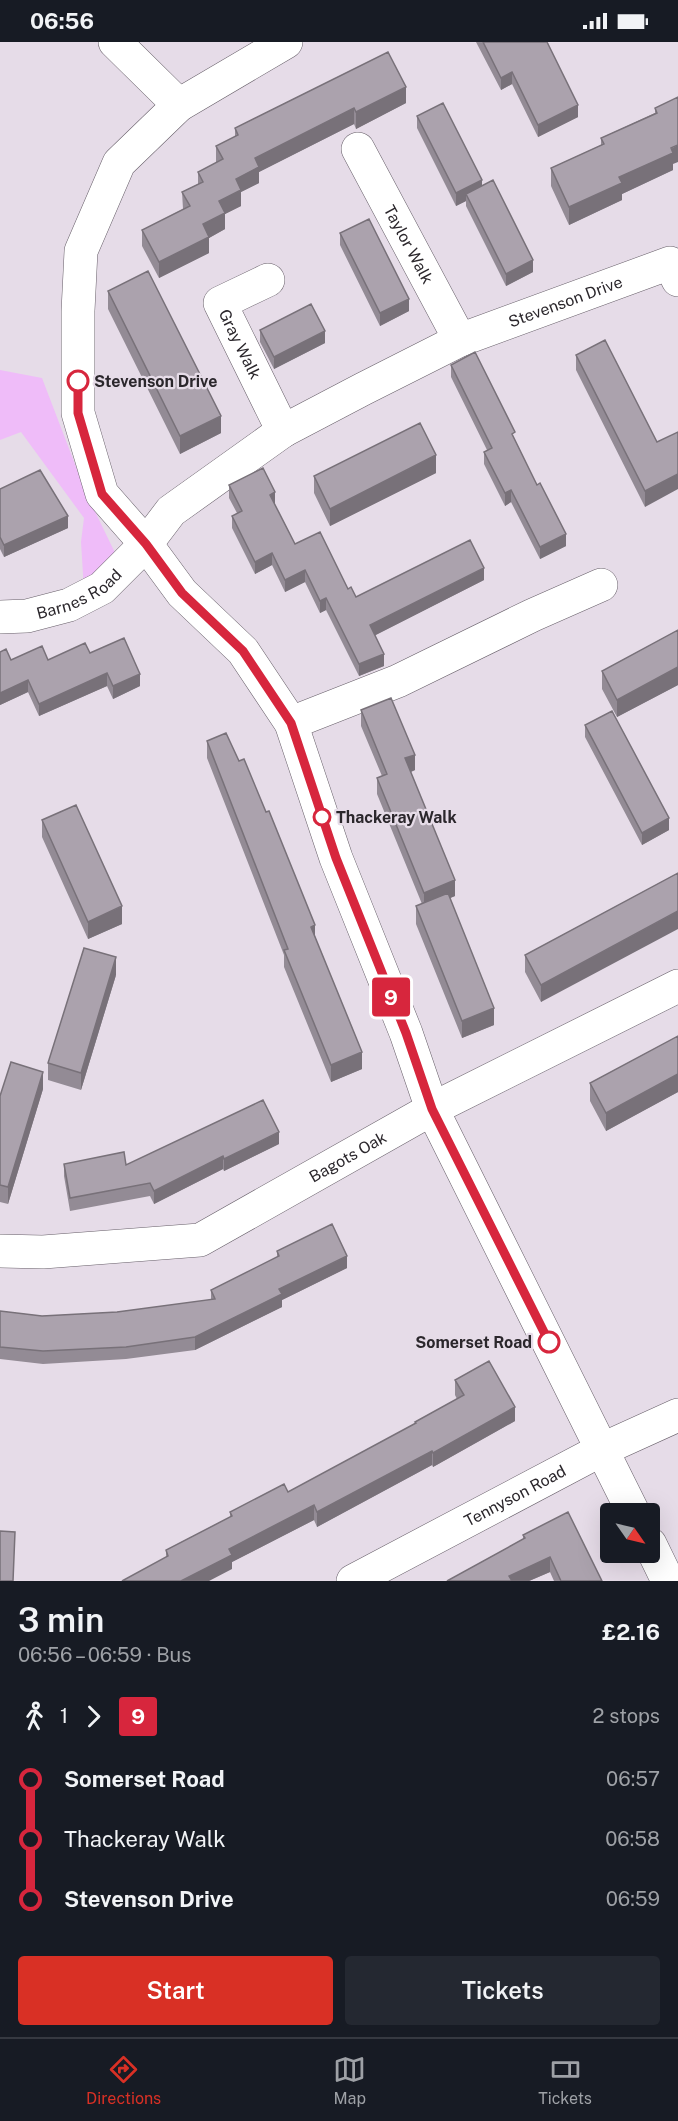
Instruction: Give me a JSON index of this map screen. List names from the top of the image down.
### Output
{
  "streets": {
    "street": [
      "Taylor Walk",
      "Stevenson Drive",
      "Gray Walk",
      "Barnes Road",
      "Bagots Oak",
      "Tennyson Road"
    ]
  },
  "crossings": [
    ["Taylor Walk", "Stevenson Drive"],
    ["Stevenson Drive", "Gray Walk"],
    ["Stevenson Drive", "Barnes Road"]
  ],
  "places": ["Stevenson Drive", "Thackeray Walk", "Somerset Road"],
  "lines": ["bus line 9"],
  "north": "bottom right",
  "page": {
    "status": "06:56",
    "on_map": "9",
    "heading": ["3 min", "06:56 – 06:59 · Bus", "£2.16"],
    "legs": ["1", "9", "2 stops"],
    "list": [
      {
        "name": "Somerset Road",
        "value": "06:57"
      },
      {
        "name": "Thackeray Walk",
        "value": "06:58"
      },
      {
        "name": "Stevenson Drive",
        "value": "06:59"
      }
    ],
    "buttons": ["Start", "Tickets"],
    "tabs": ["Directions", "Map", "Tickets"]
  }
}
